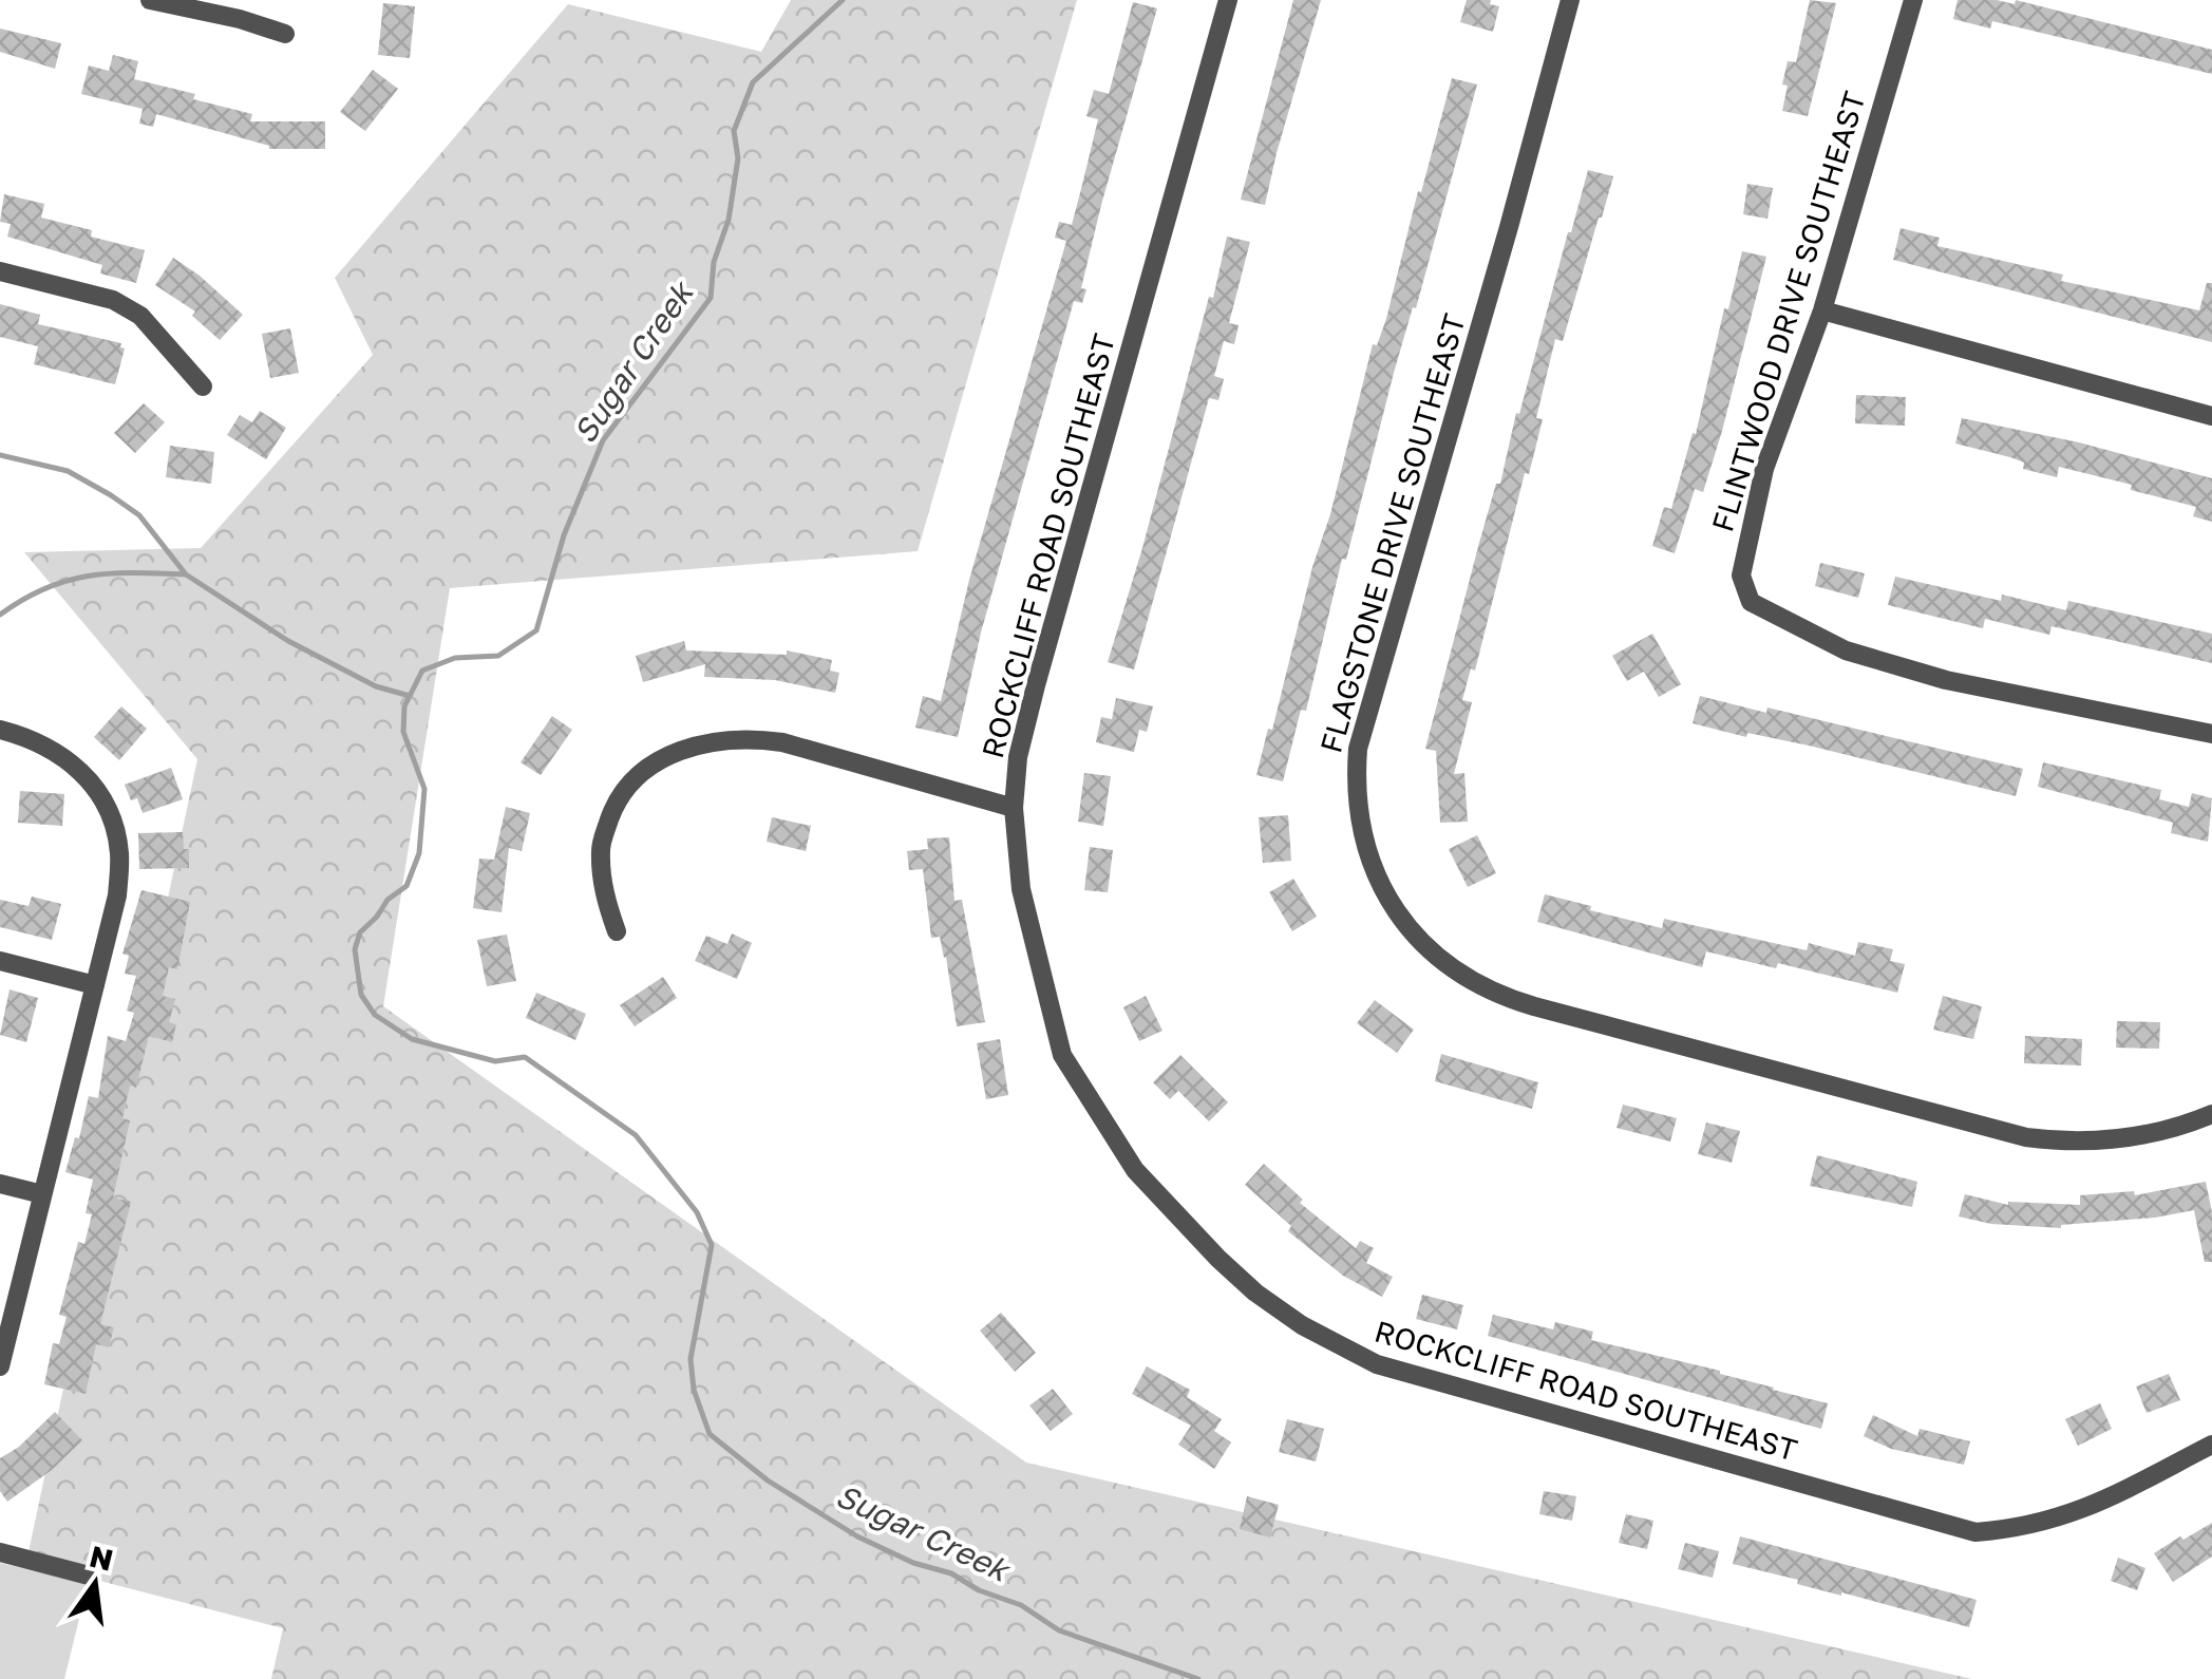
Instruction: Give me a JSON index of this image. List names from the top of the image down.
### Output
{
  "streets": {
    "street": ["FLINTWOOD DRIVE SOUTHEAST", "FLAGSTONE DRIVE SOUTHEAST", "ROCKCLIFF ROAD SOUTHEAST"]
  },
  "water": ["Sugar Creek"],
  "north": "top"
}
